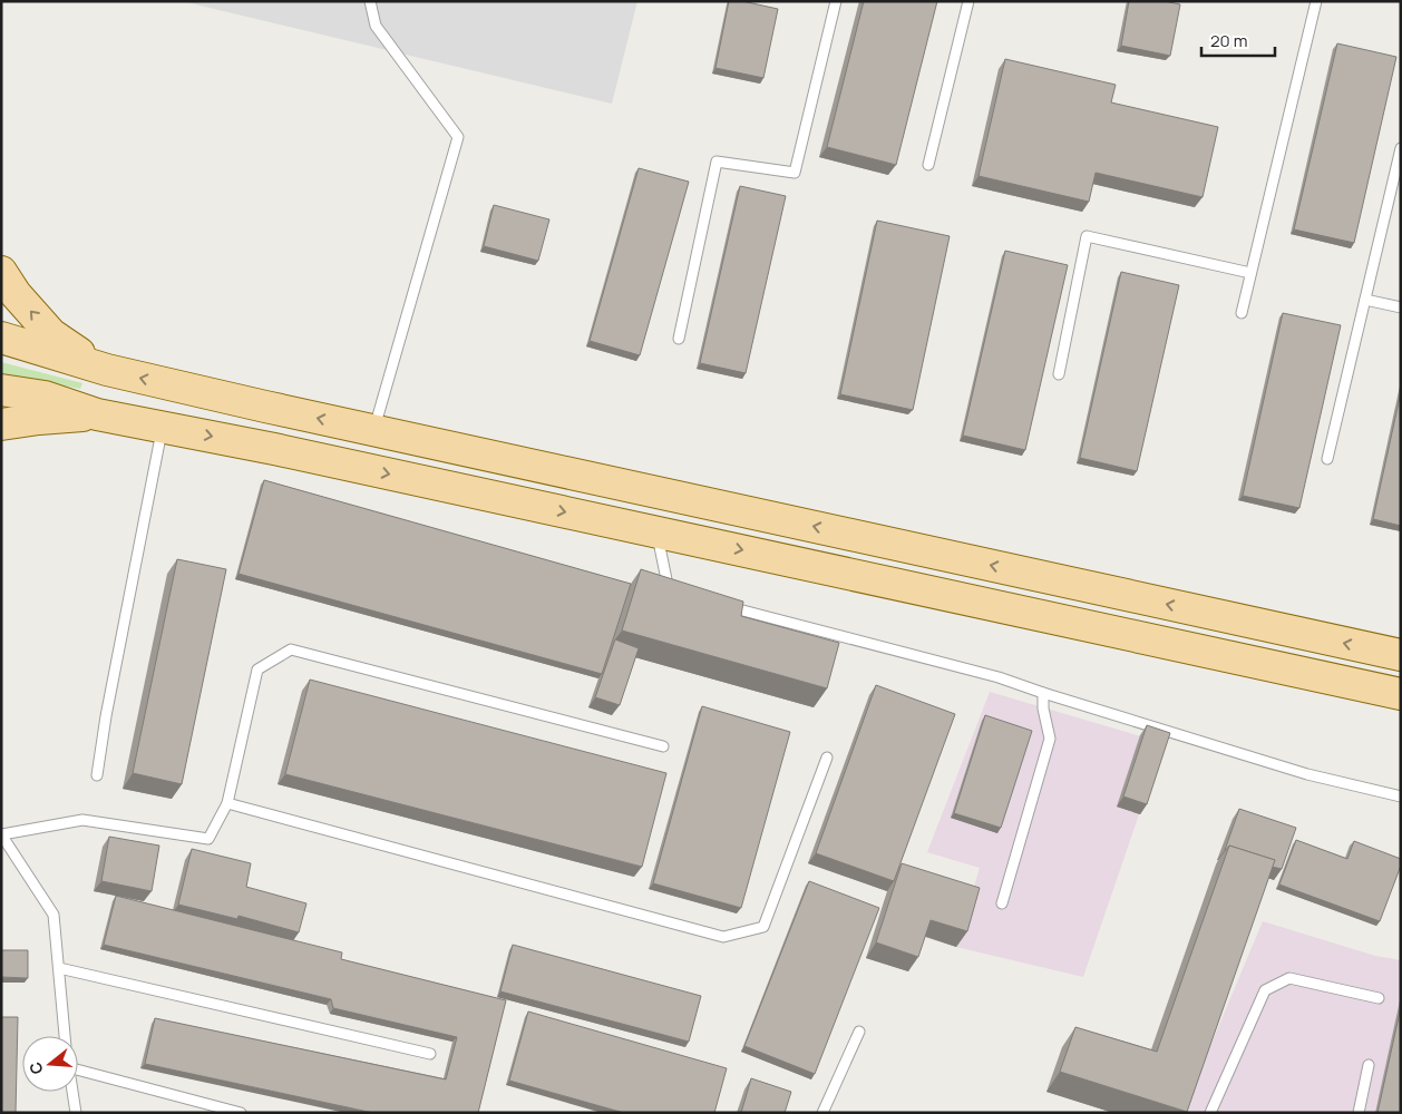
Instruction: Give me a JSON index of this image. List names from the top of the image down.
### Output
{
  "scale_bar": "20 m",
  "north": "left"
}
